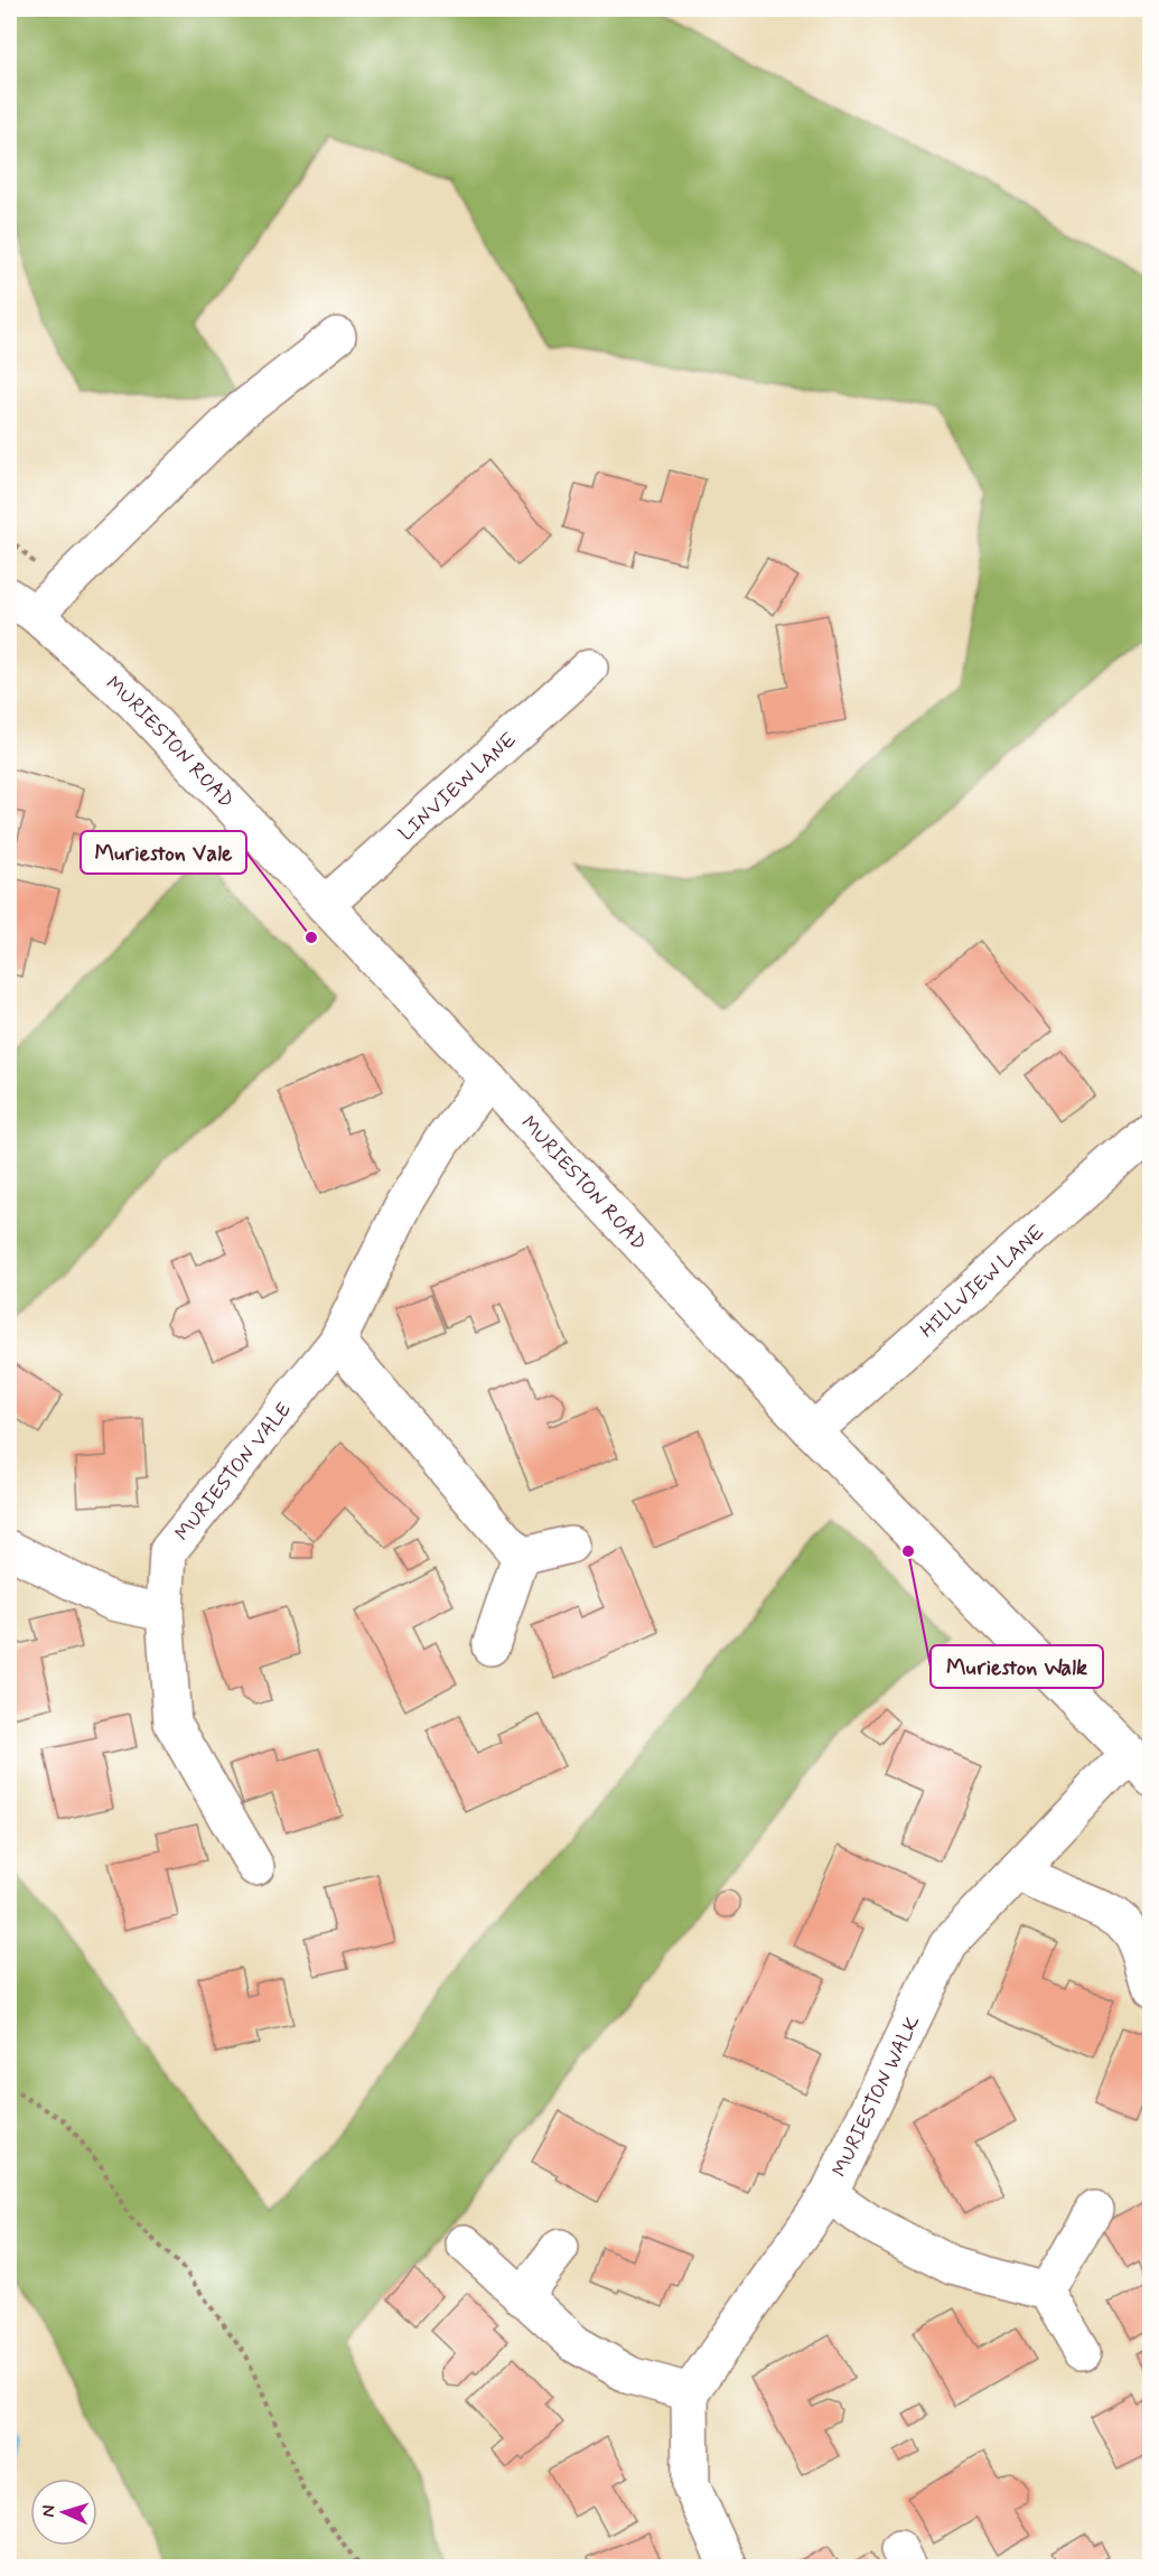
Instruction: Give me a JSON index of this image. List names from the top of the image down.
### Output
{
  "streets": {
    "street": [
      "MURIESTON ROAD",
      "LINVIEW LANE",
      "HILLVIEW LANE",
      "MURIESTON VALE",
      "MURIESTON WALK"
    ]
  },
  "crossings": [
    ["MURIESTON ROAD", "LINVIEW LANE"],
    ["MURIESTON ROAD", "HILLVIEW LANE"],
    ["MURIESTON ROAD", "MURIESTON VALE"],
    ["MURIESTON ROAD", "MURIESTON WALK"]
  ],
  "places": ["Murieston Vale", "Murieston Walk"],
  "north": "left"
}
